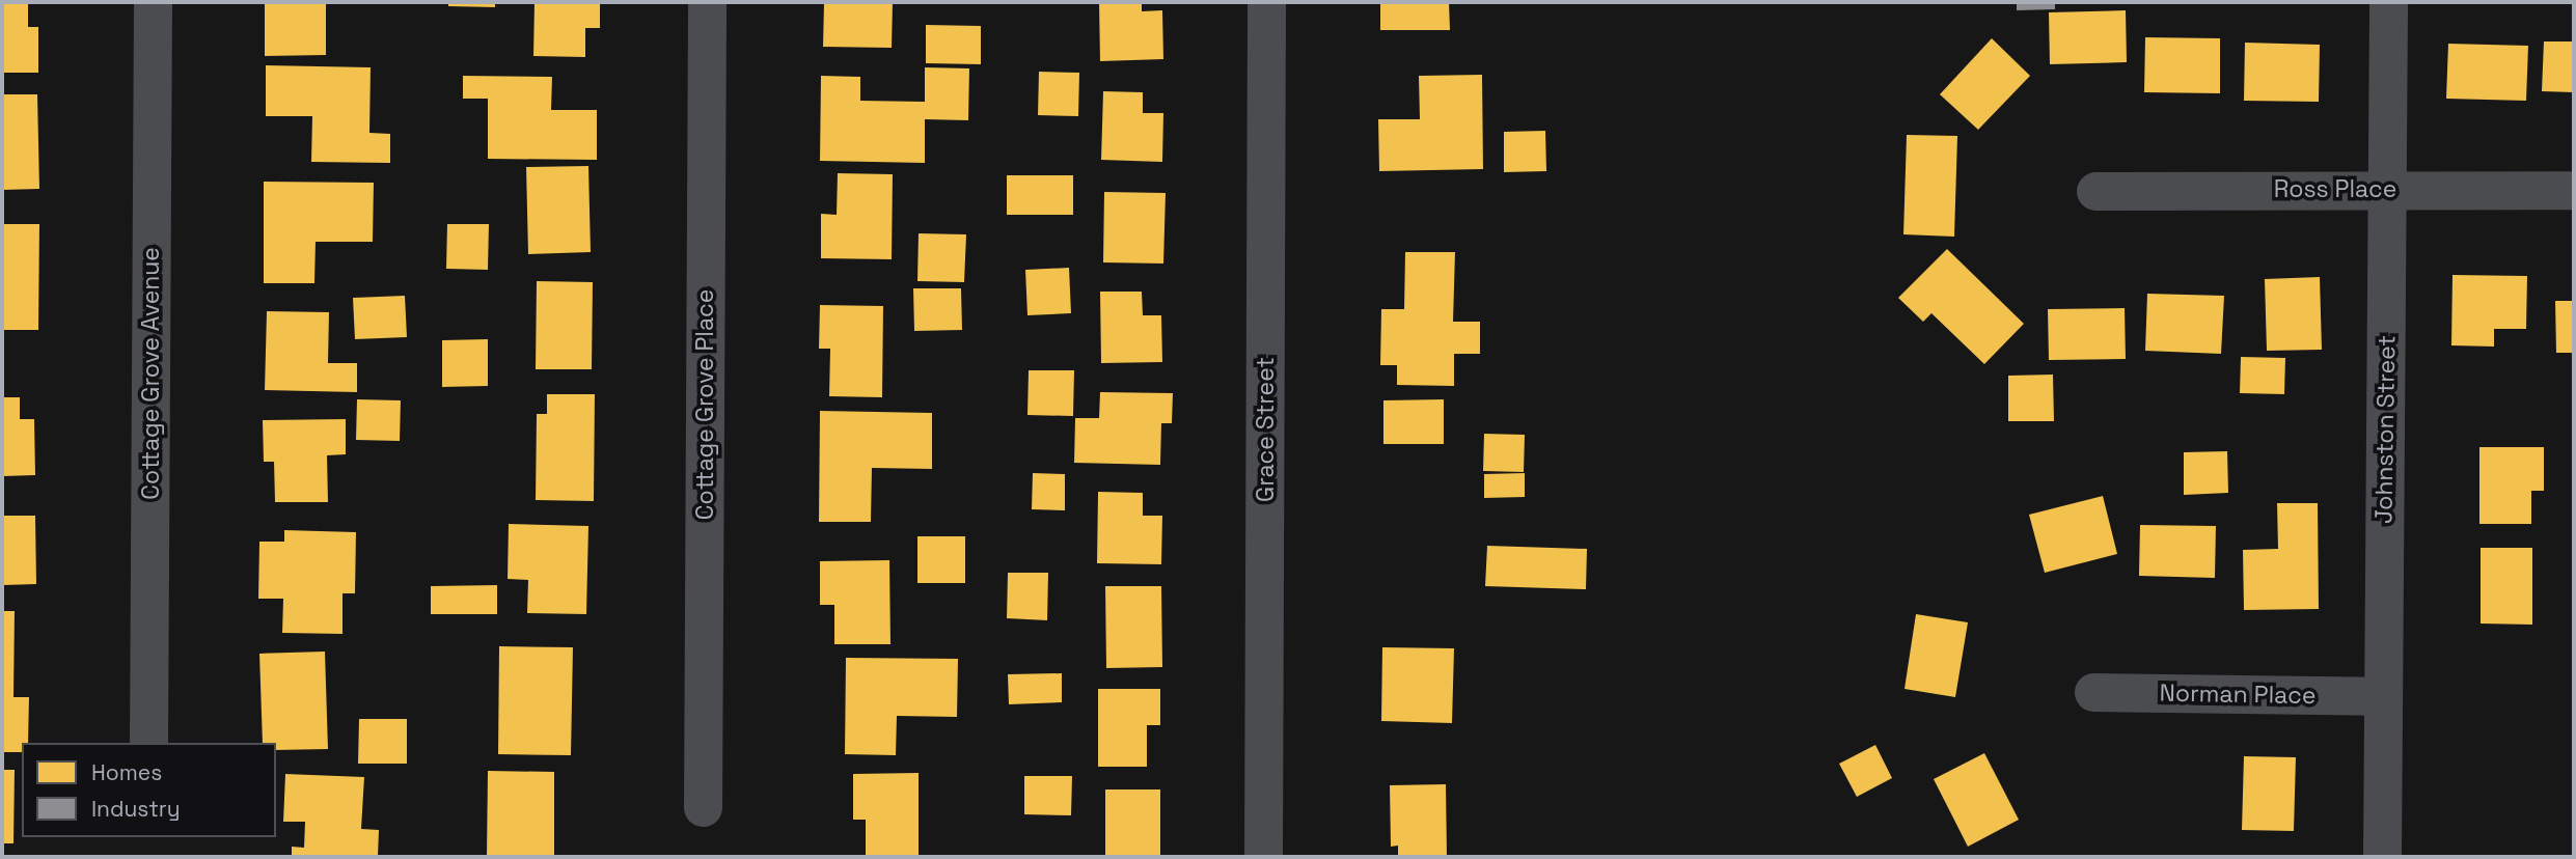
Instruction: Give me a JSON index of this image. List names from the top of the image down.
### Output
{
  "streets": {
    "street": [
      "Ross Place",
      "Cottage Grove Avenue",
      "Cottage Grove Place",
      "Grace Street",
      "Johnston Street",
      "Norman Place"
    ]
  },
  "crossings": [
    ["Ross Place", "Johnston Street"],
    ["Johnston Street", "Norman Place"]
  ],
  "legend": ["Homes", "Industry"]
}
